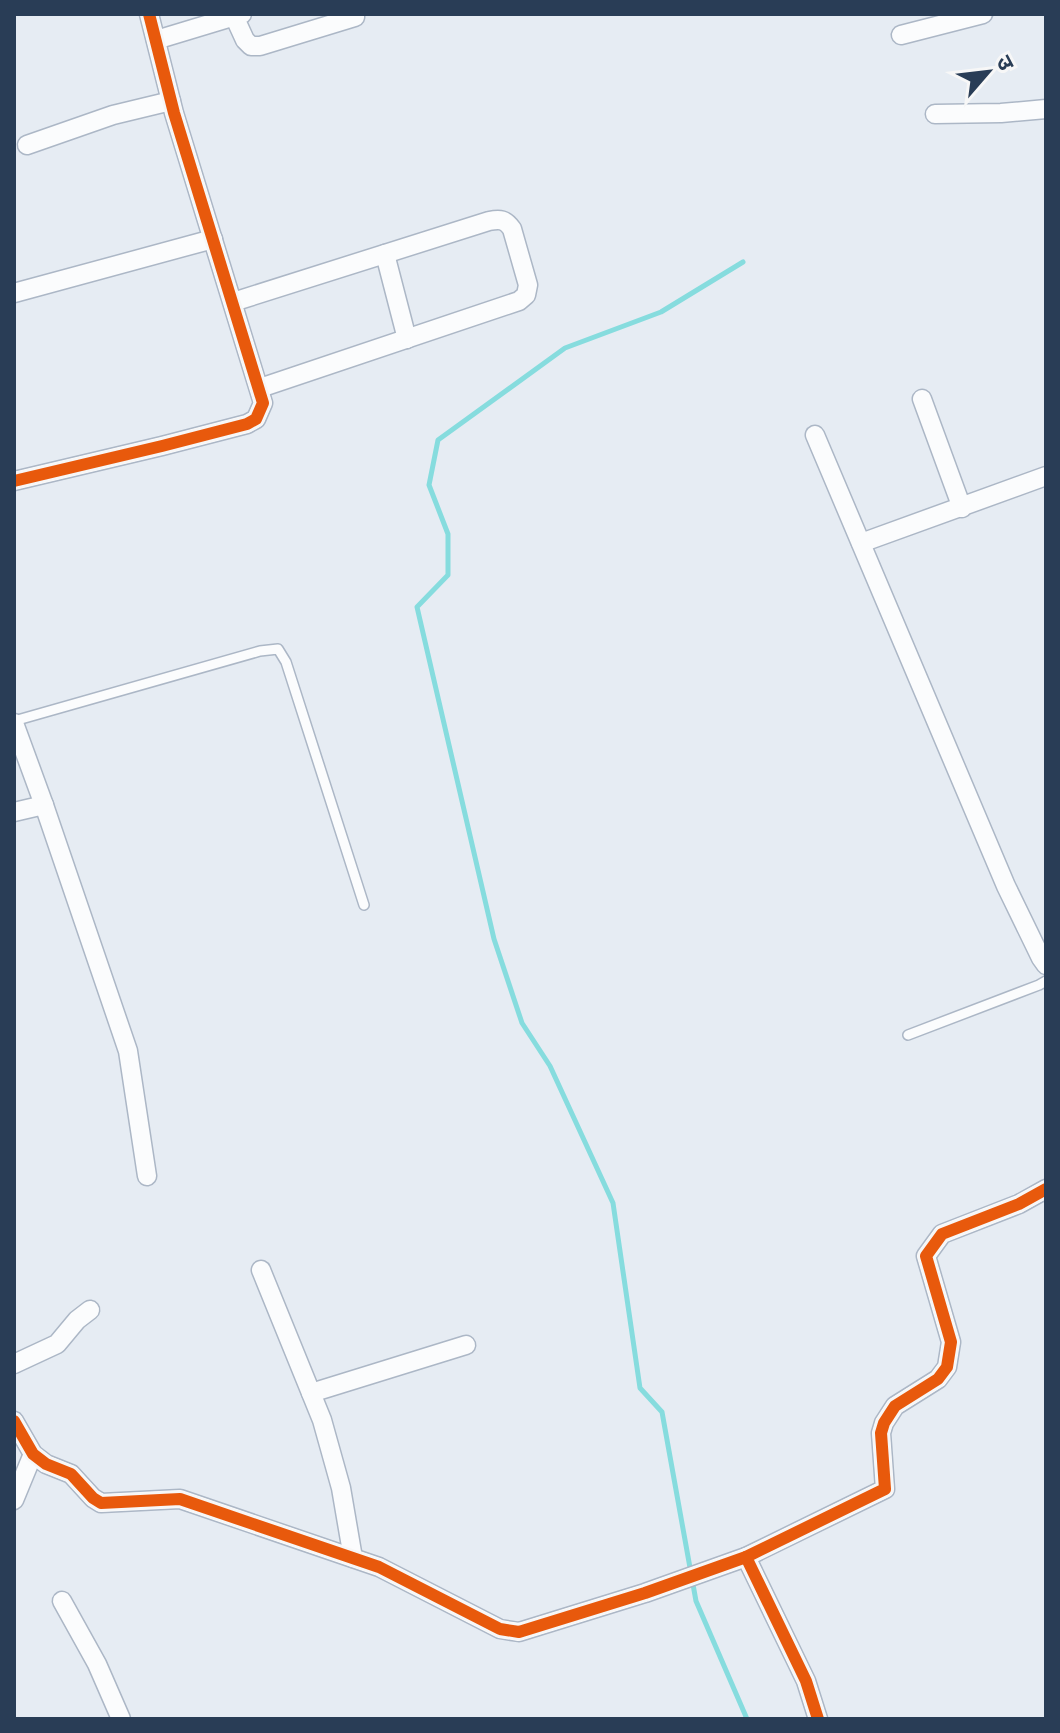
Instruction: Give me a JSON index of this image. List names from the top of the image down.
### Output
{
  "north": "top right"
}
